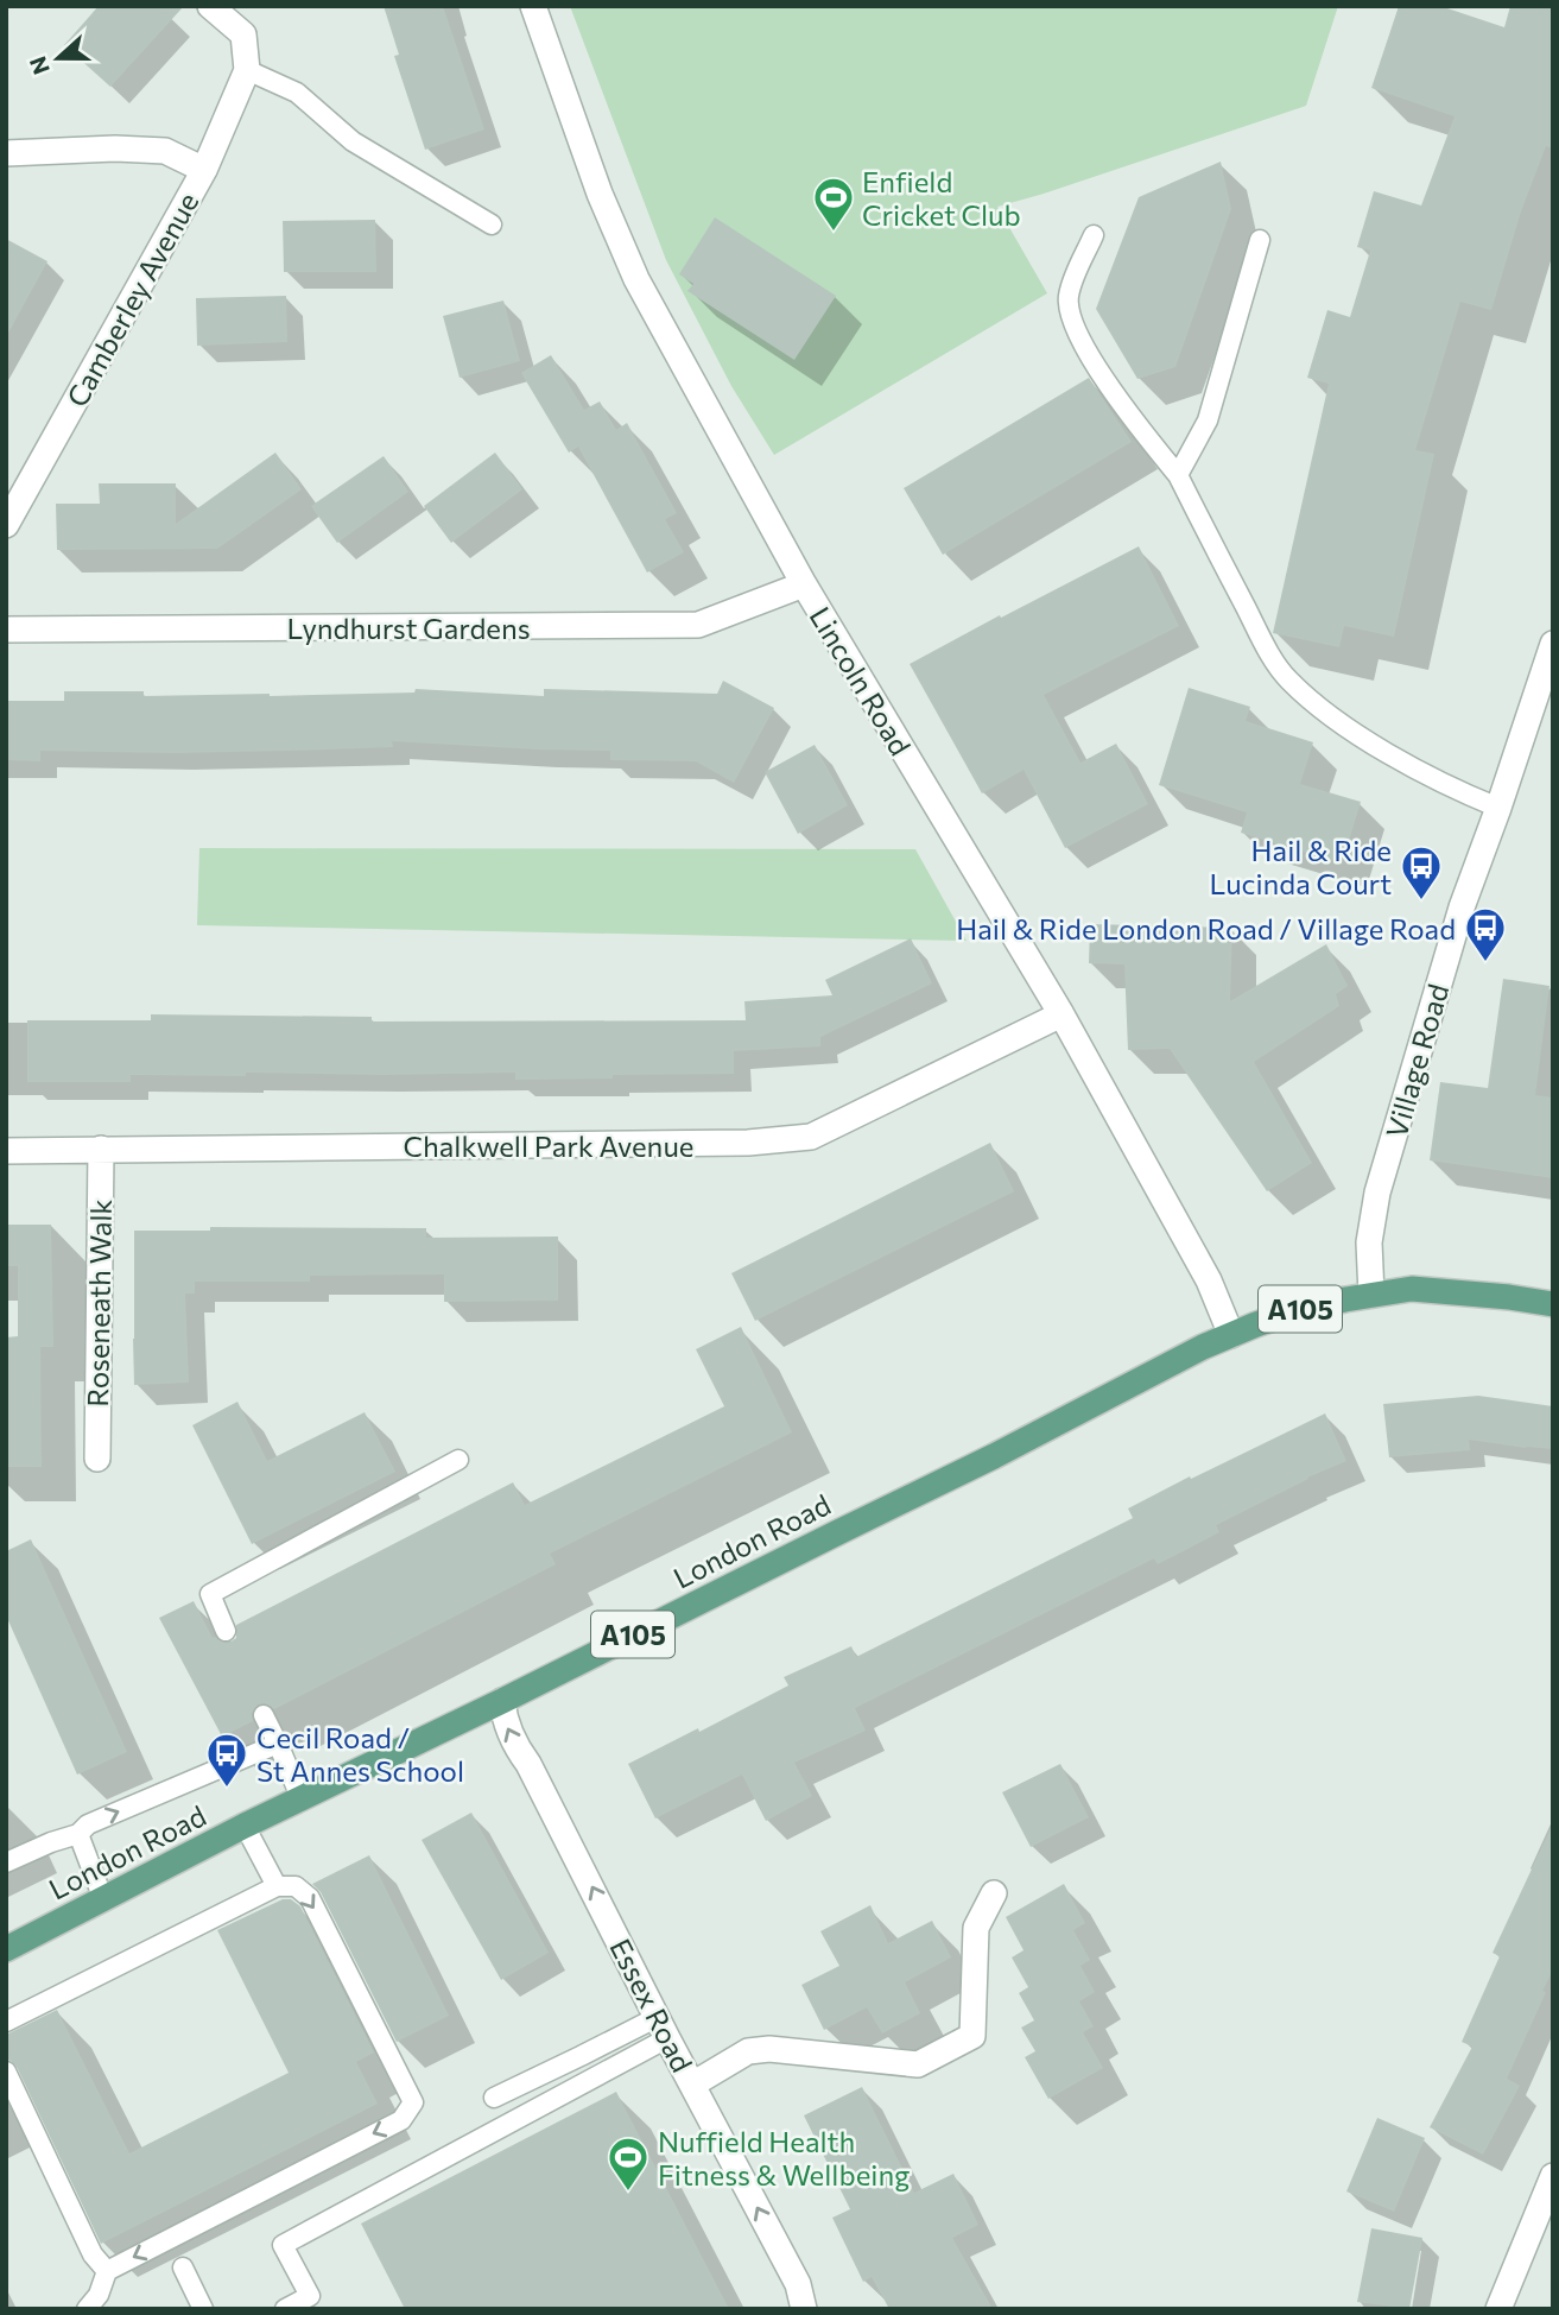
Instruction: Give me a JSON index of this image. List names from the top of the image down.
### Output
{
  "streets": {
    "main road": ["A105", "London Road"],
    "street": [
      "Camberley Avenue",
      "Lyndhurst Gardens",
      "Lincoln Road",
      "Village Road",
      "Chalkwell Park Avenue",
      "Roseneath Walk",
      "Essex Road"
    ]
  },
  "crossings": [
    ["Lyndhurst Gardens", "Lincoln Road"],
    ["Lincoln Road", "Chalkwell Park Avenue"],
    ["Lincoln Road", "London Road"],
    ["Village Road", "London Road"],
    ["Chalkwell Park Avenue", "Roseneath Walk"],
    ["London Road", "Essex Road"]
  ],
  "one_way": ["Essex Road"],
  "places": {
    "sports": ["Enfield Cricket Club", "Nuffield Health Fitness & Wellbeing"],
    "bus stop": ["Hail & Ride Lucinda Court", "Hail & Ride London Road / Village Road", "Cecil Road / St Annes School"]
  },
  "north": "left"
}
